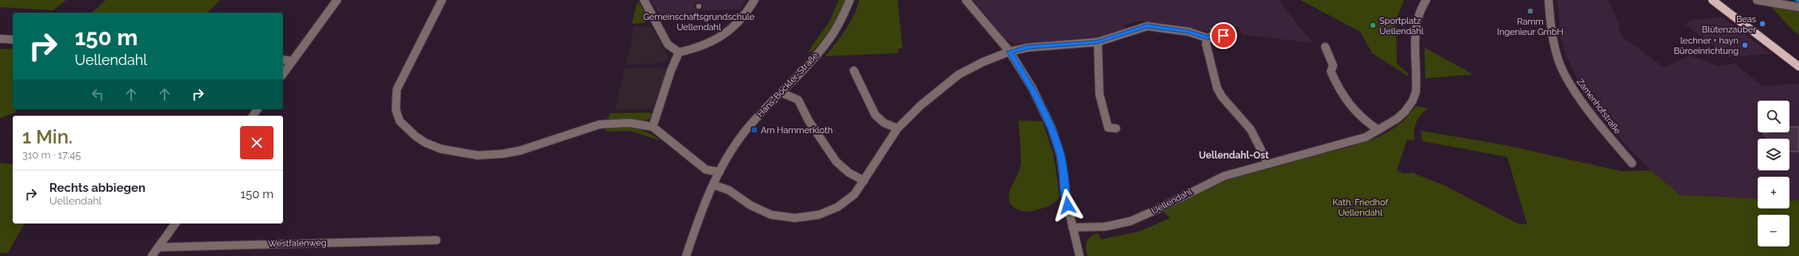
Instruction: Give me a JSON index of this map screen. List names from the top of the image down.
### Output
{
  "streets": {
    "street": [
      "Hans-Böckler-Straße",
      "Zamenhofstraße",
      "Uellendahl",
      "Westfalenweg"
    ]
  },
  "districts": ["Uellendahl-Ost"],
  "parks": ["Kath. Friedhof Uellendahl"],
  "places": {
    "other": [
      "Gemeinschaftsgrundschule Uellendahl",
      "Ramm Ingenieur GmbH",
      "Beas Blütenzauber",
      "Sportplatz Uellendahl",
      "lechner + hayn Büroeinrichtung"
    ],
    "transit": ["Am Hammerkloth"]
  },
  "page": {
    "turn": ["150 m", "Uellendahl"],
    "map_buttons": ["+", "−"],
    "heading": ["1 Min.", "310 m · 17:45"],
    "list": [
      {
        "name": "Rechts abbiegen",
        "note": "Uellendahl",
        "value": "150 m"
      }
    ]
  }
}
